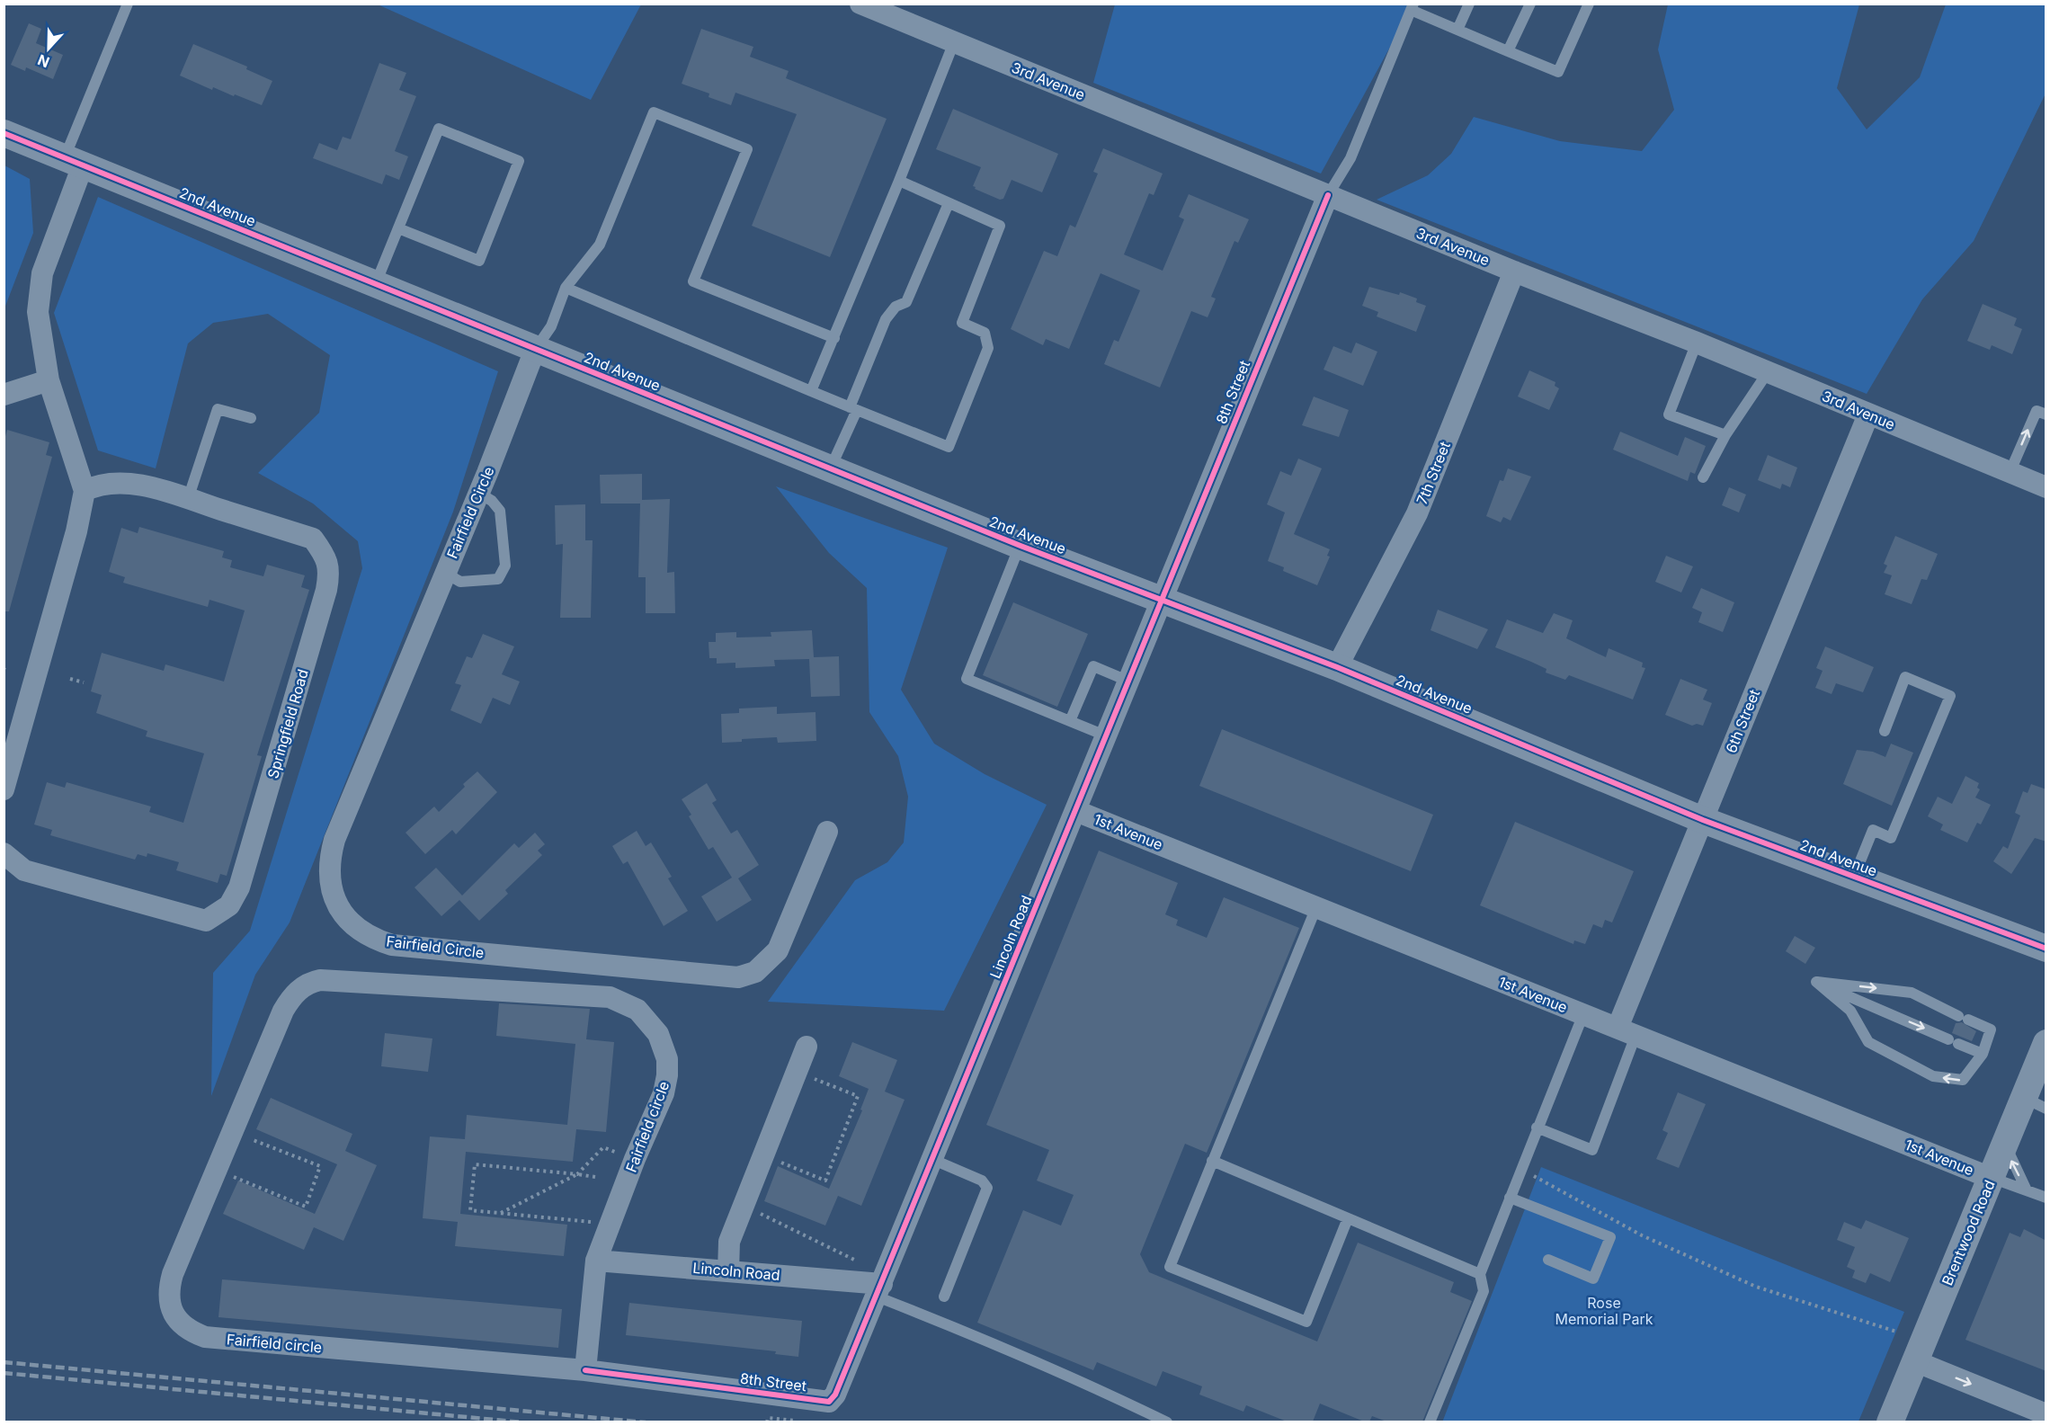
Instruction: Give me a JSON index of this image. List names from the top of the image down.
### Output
{
  "streets": {
    "street": [
      "3rd Avenue",
      "2nd Avenue",
      "8th Street",
      "7th Street",
      "Fairfield Circle",
      "6th Street",
      "Springfield Road",
      "1st Avenue",
      "Lincoln Road",
      "Fairfield circle",
      "Brentwood Road"
    ]
  },
  "crossings": [
    ["3rd Avenue", "8th Street"],
    ["3rd Avenue", "7th Street"],
    ["3rd Avenue", "6th Street"],
    ["2nd Avenue", "8th Street"],
    ["2nd Avenue", "7th Street"],
    ["2nd Avenue", "Fairfield Circle"],
    ["2nd Avenue", "6th Street"],
    ["2nd Avenue", "Lincoln Road"],
    ["8th Street", "Lincoln Road"],
    ["8th Street", "Fairfield circle"],
    ["6th Street", "1st Avenue"],
    ["1st Avenue", "Lincoln Road"],
    ["1st Avenue", "Brentwood Road"],
    ["Lincoln Road", "Fairfield circle"]
  ],
  "parks": ["Rose Memorial Park"],
  "north": "bottom"
}
